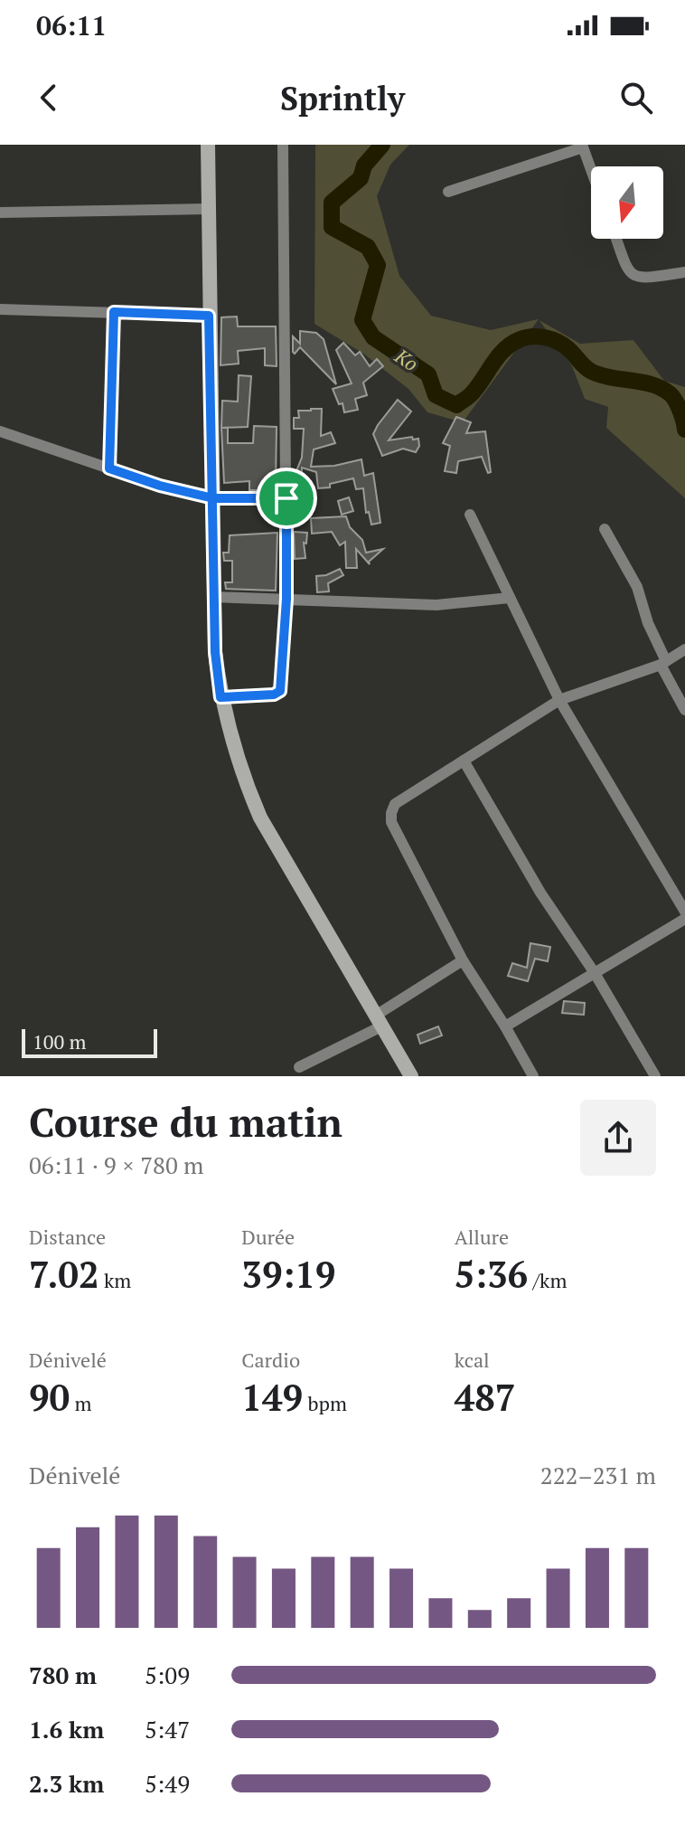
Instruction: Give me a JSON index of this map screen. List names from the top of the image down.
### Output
{
  "water": ["Ko"],
  "scale_bar": "100 m",
  "north": "bottom",
  "page": {
    "status": "06:11",
    "header": "Sprintly",
    "scale": "100 m",
    "heading": ["Course du matin", "06:11 · 9 × 780 m"],
    "stats": [
      ["Distance", "7.02 km"],
      ["Durée", "39:19"],
      ["Allure", "5:36 /km"],
      ["Dénivelé", "90 m"],
      ["Cardio", "149 bpm"],
      ["kcal", "487"]
    ],
    "chart": ["Dénivelé", "222–231 m"],
    "list": [
      {
        "name": "780 m",
        "note": "5:09"
      },
      {
        "name": "1.6 km",
        "note": "5:47"
      },
      {
        "name": "2.3 km",
        "note": "5:49"
      }
    ]
  }
}
